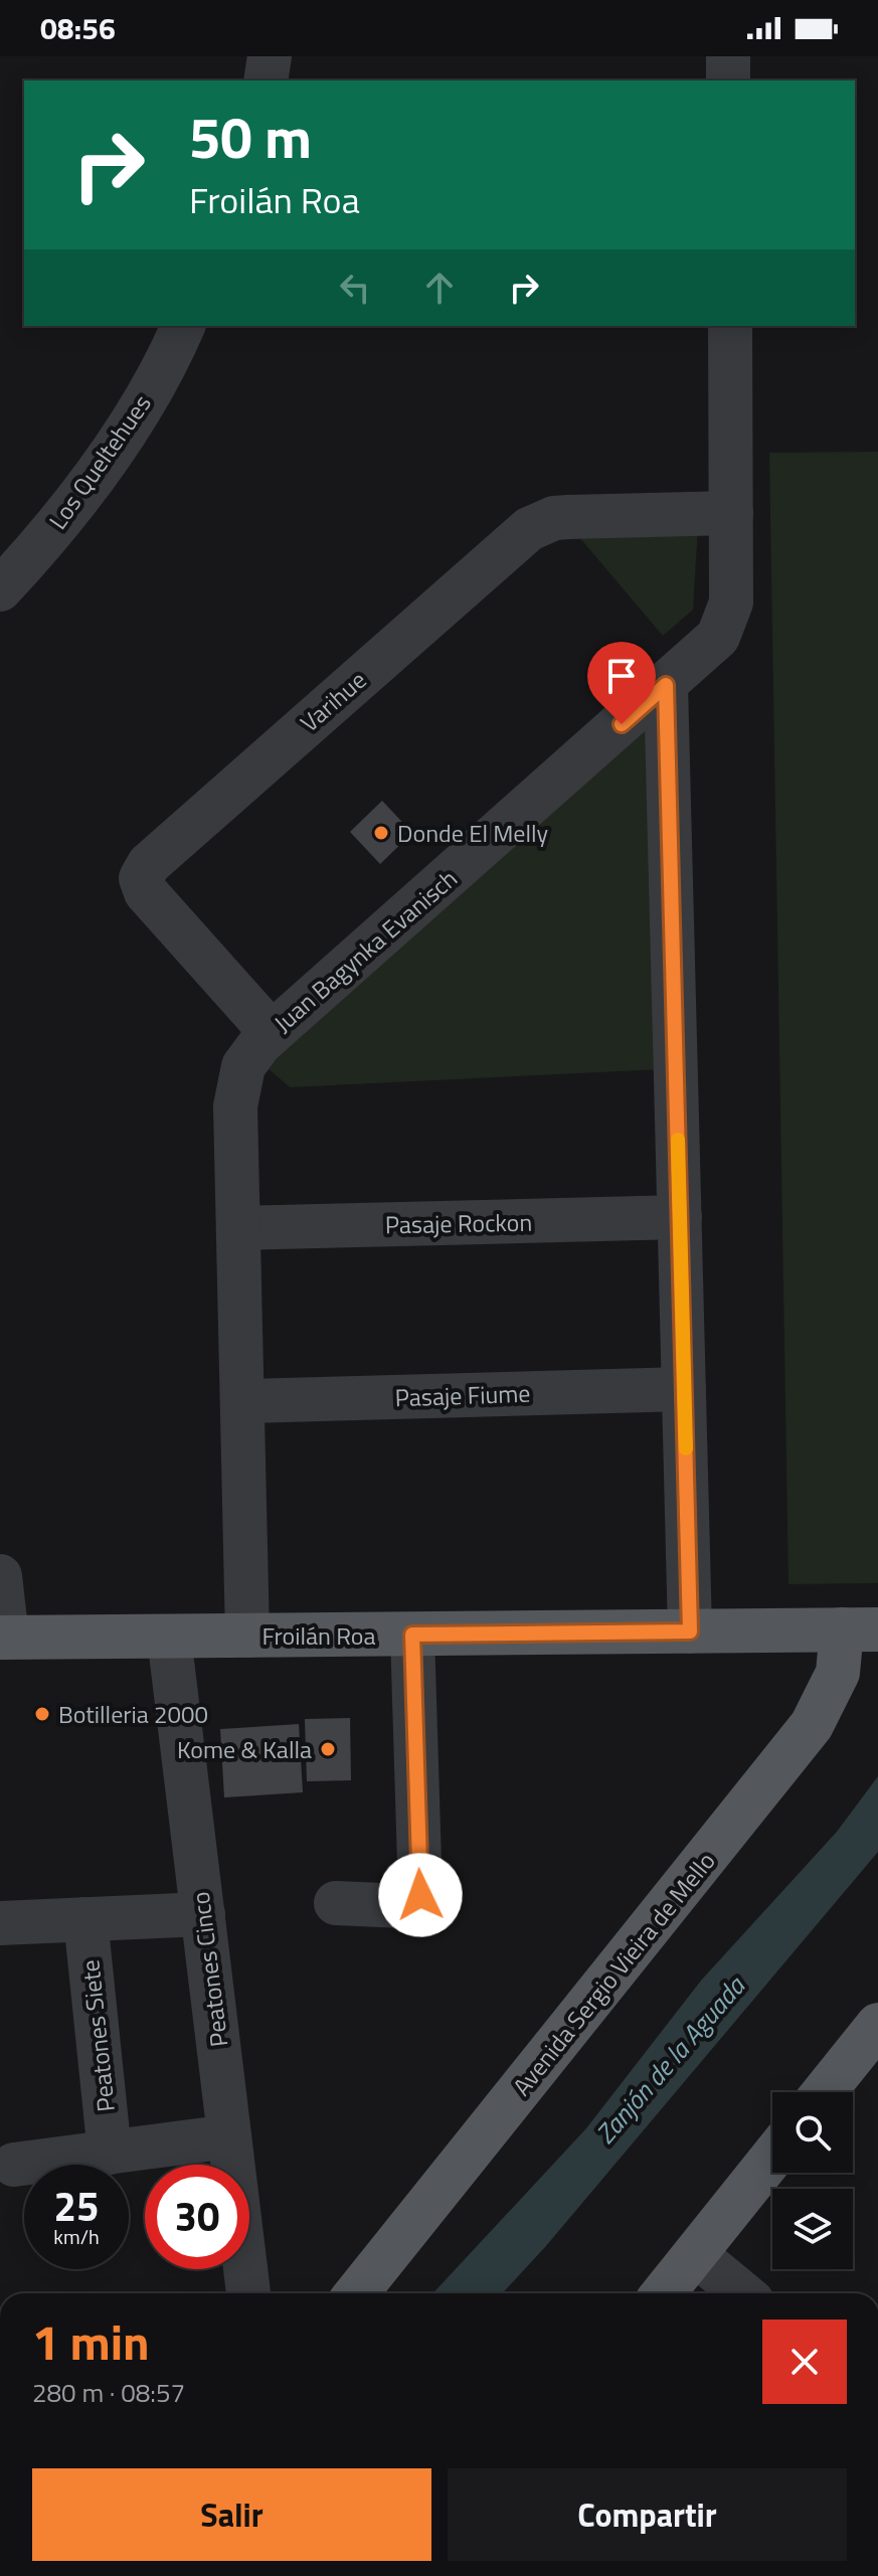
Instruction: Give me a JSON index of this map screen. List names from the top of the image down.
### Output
{
  "streets": {
    "main road": ["Froilán Roa", "Avenida Sergio Vieira de Mello"],
    "street": [
      "Los Queltehues",
      "Varihue",
      "Juan Bagynka Evanisch",
      "Pasaje Rockon",
      "Pasaje Fiume",
      "Peatones Cinco",
      "Peatones Siete"
    ]
  },
  "crossings": [
    ["Varihue", "Juan Bagynka Evanisch"],
    ["Juan Bagynka Evanisch", "Pasaje Rockon"],
    ["Juan Bagynka Evanisch", "Pasaje Fiume"],
    ["Juan Bagynka Evanisch", "Froilán Roa"],
    ["Froilán Roa", "Peatones Cinco"],
    ["Froilán Roa", "Avenida Sergio Vieira de Mello"]
  ],
  "water": ["Zanjón de la Aguada"],
  "places": ["Donde El Melly", "Botilleria 2000", "Kome & Kalla"],
  "page": {
    "status": "08:56",
    "turn": ["50 m", "Froilán Roa"],
    "speed": "25 km/h",
    "limit": "30",
    "heading": ["1 min", "280 m · 08:57"],
    "buttons": ["Salir", "Compartir"]
  }
}
